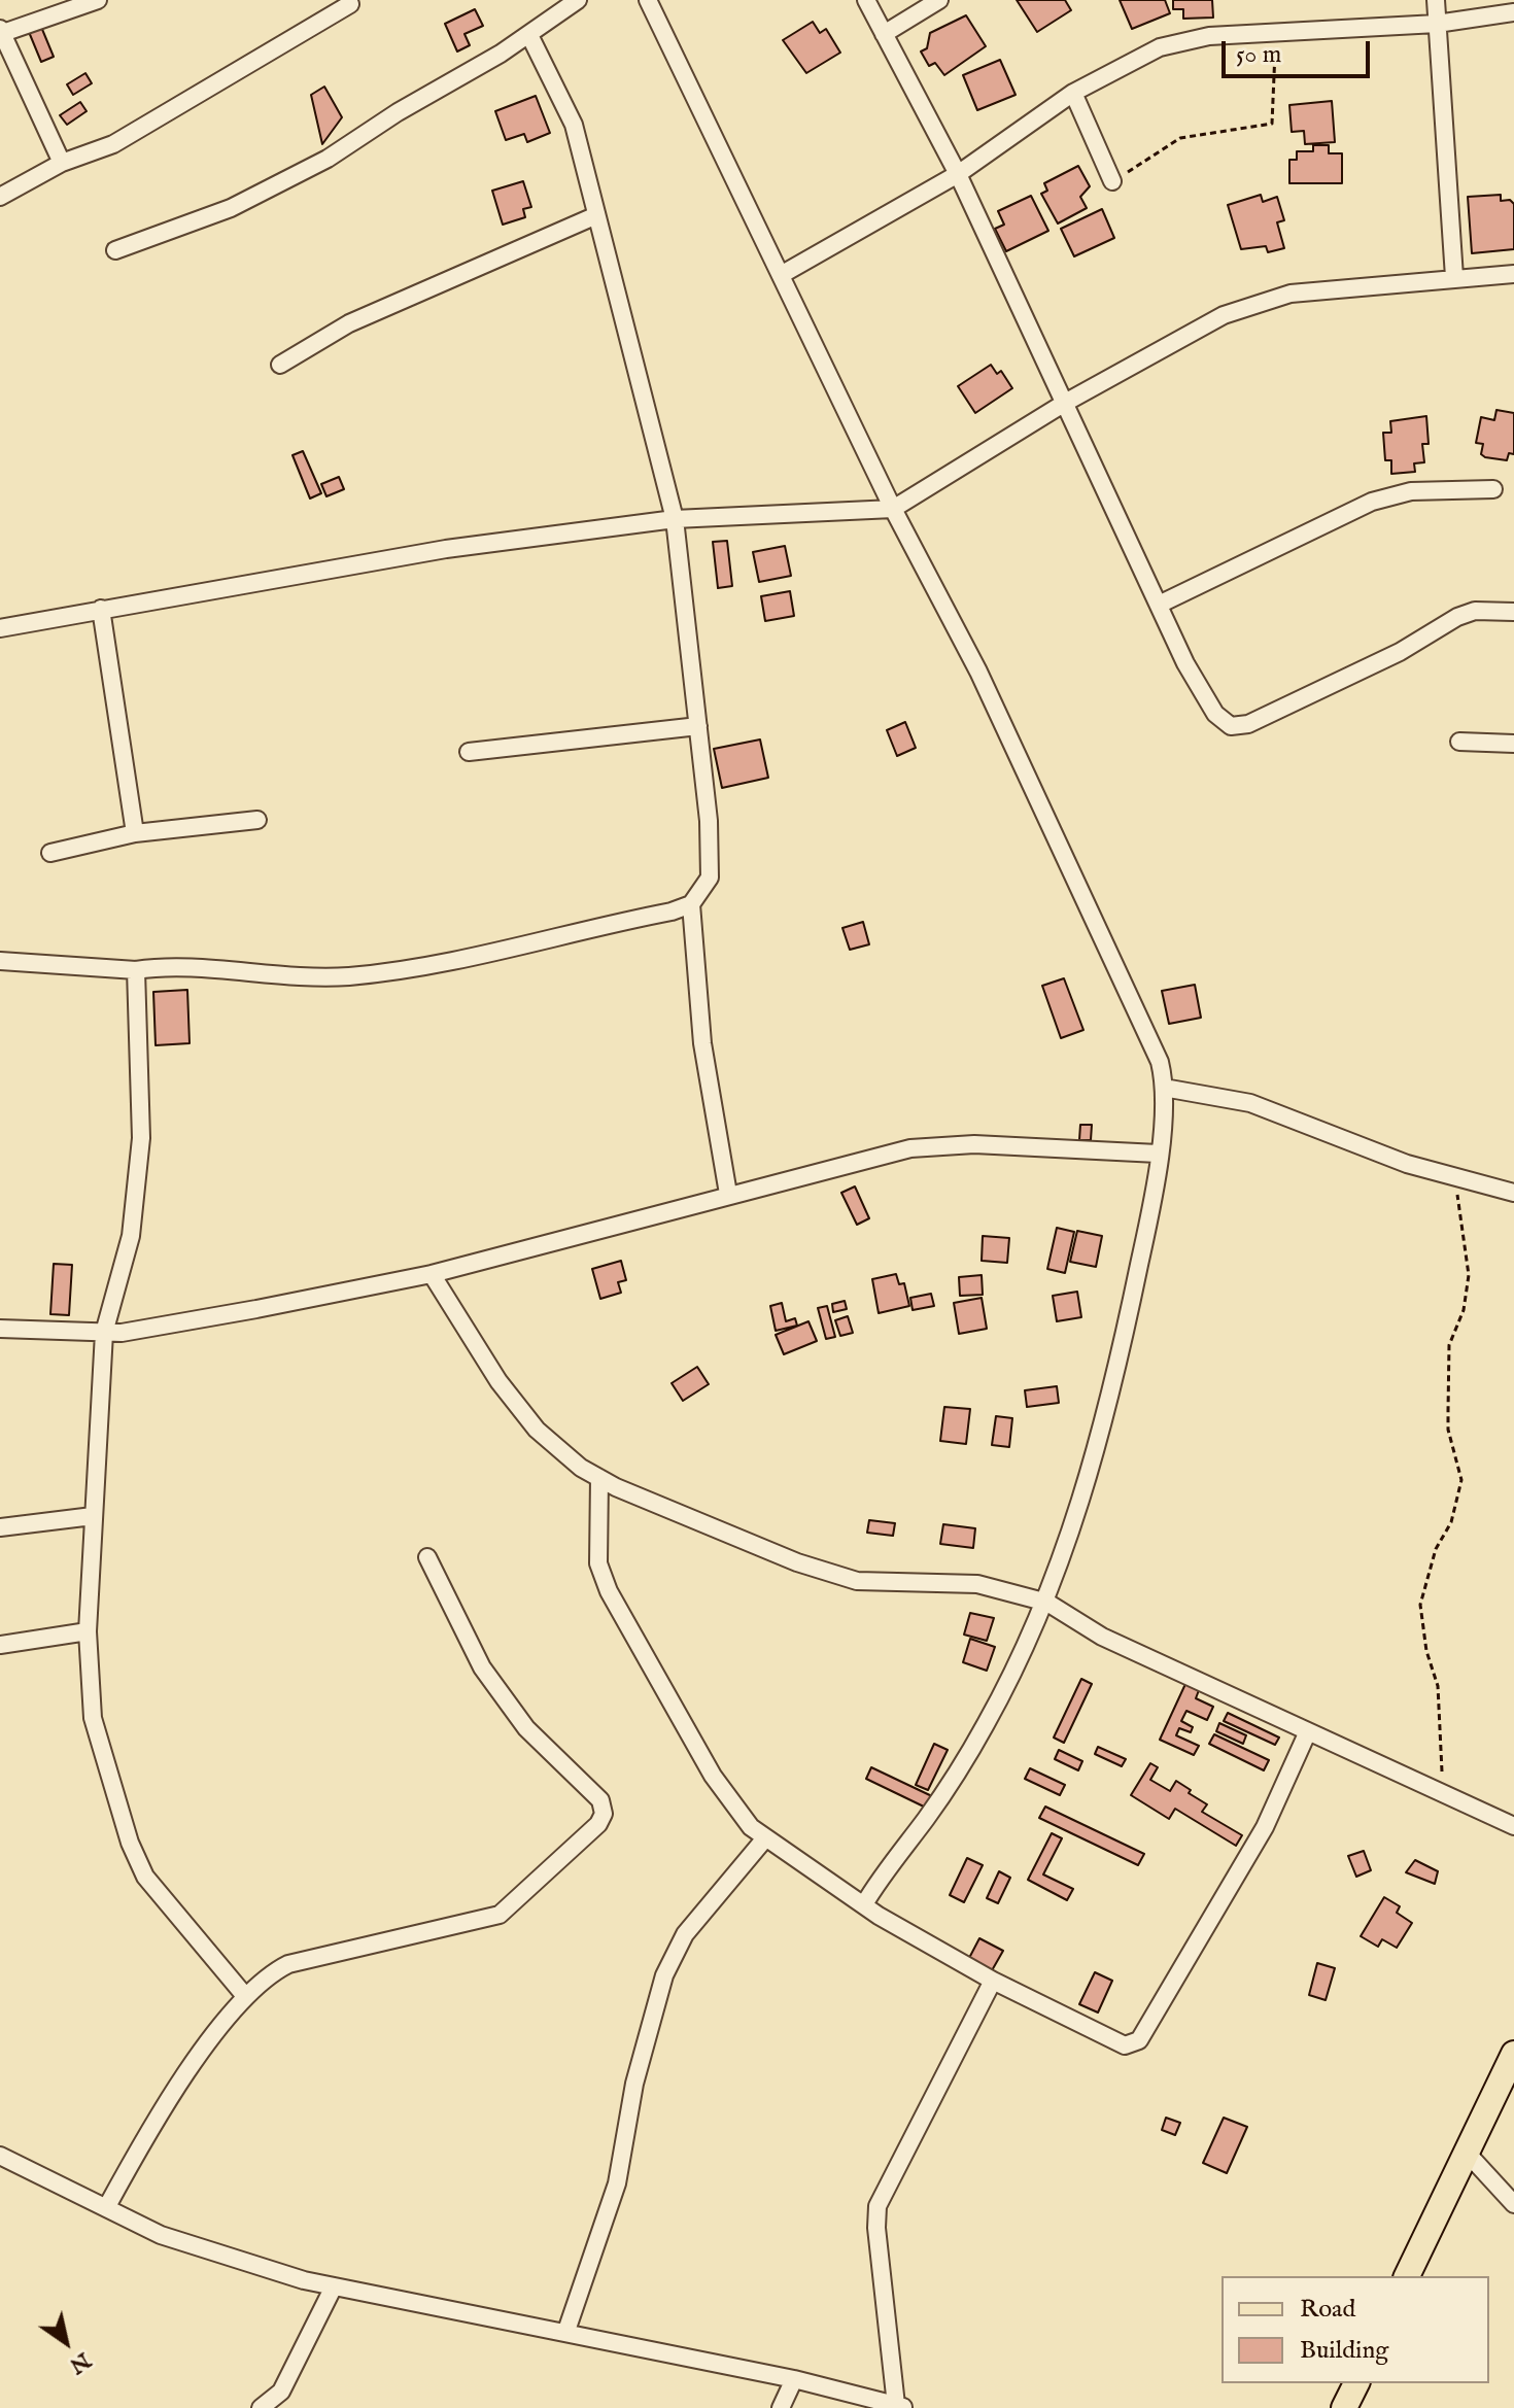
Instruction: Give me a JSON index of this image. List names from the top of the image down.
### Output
{
  "legend": ["Road", "Building"],
  "scale_bar": "50 m",
  "north": "bottom right"
}
